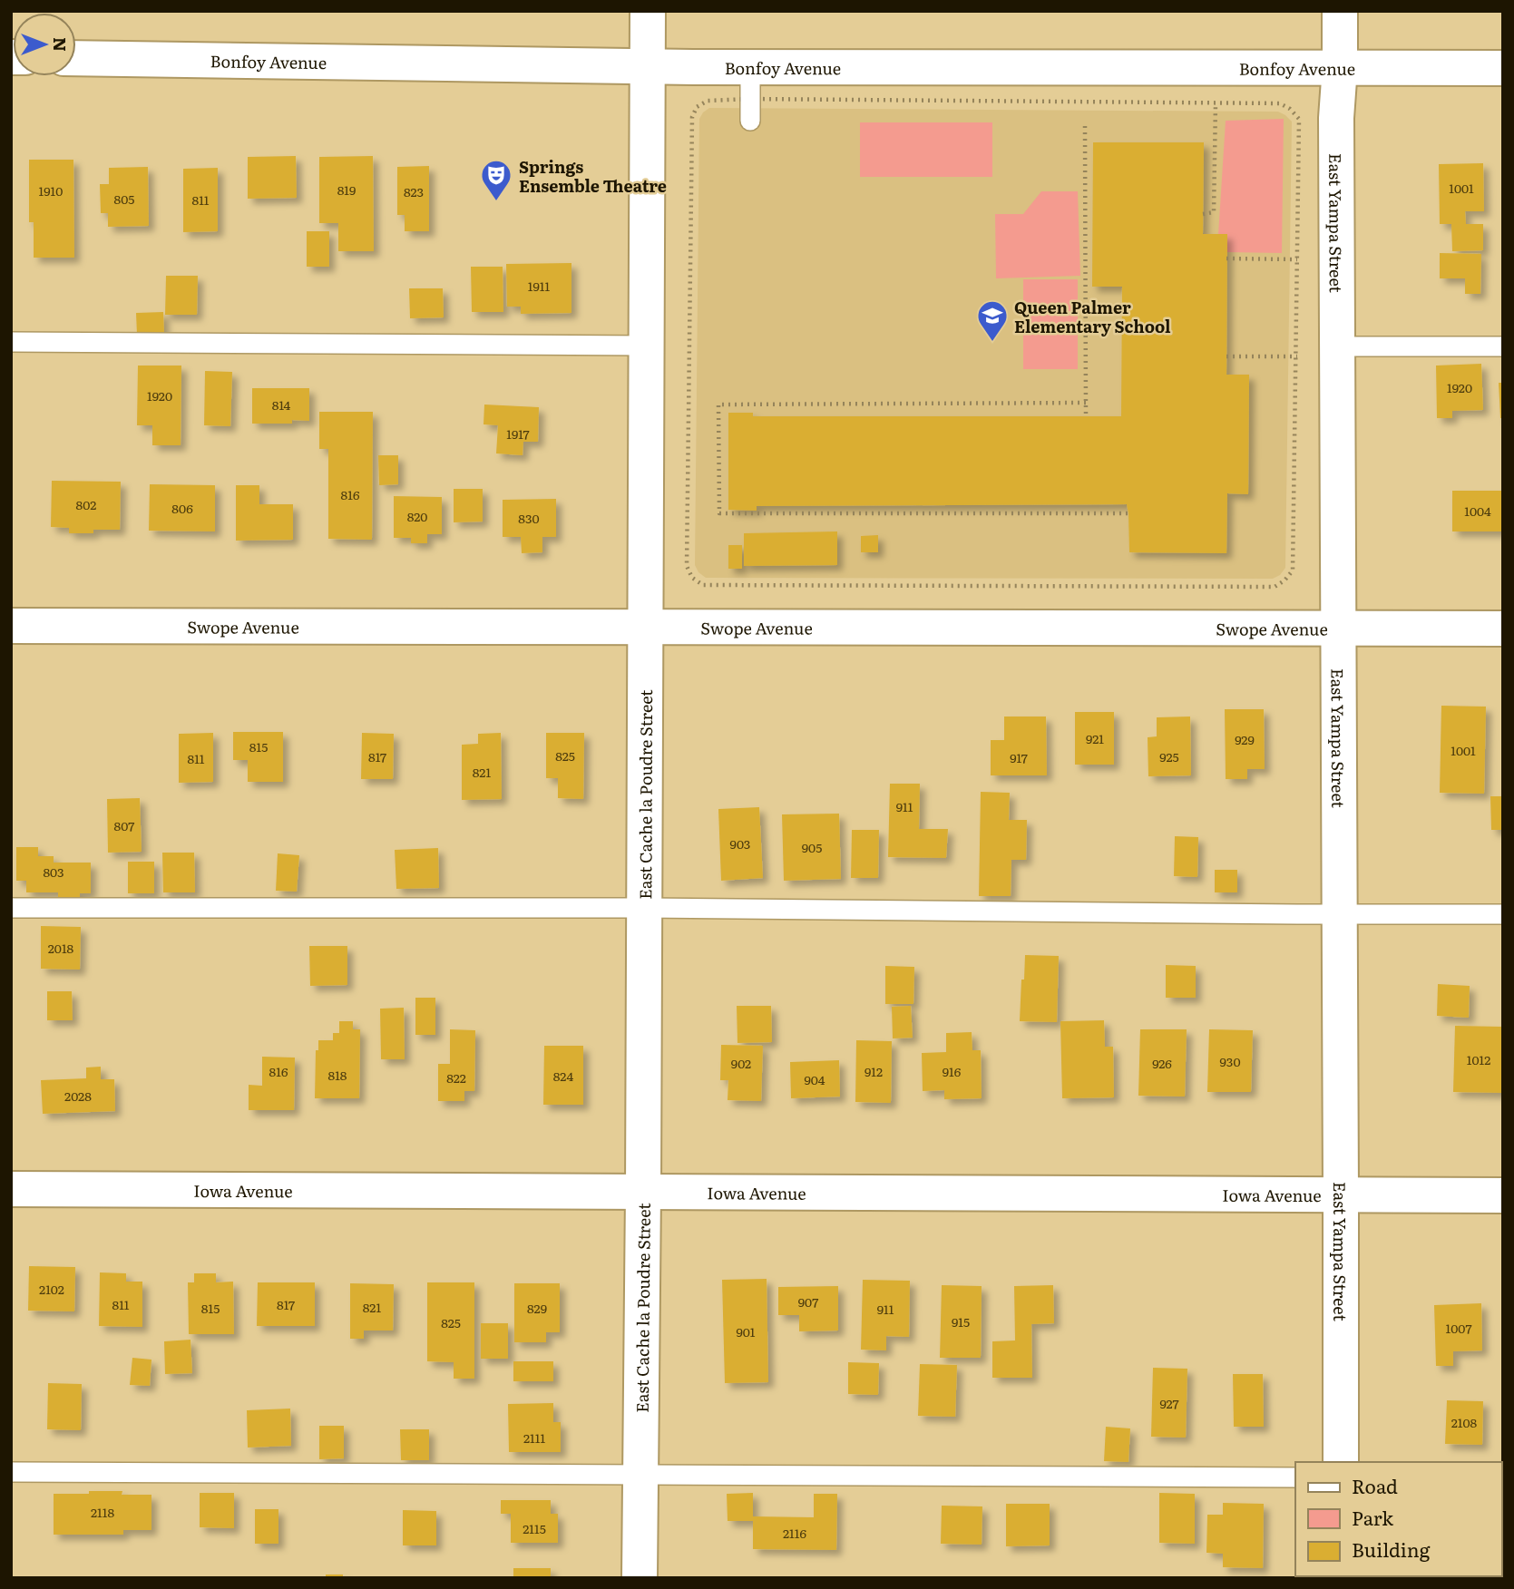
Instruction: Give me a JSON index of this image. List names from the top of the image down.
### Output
{
  "streets": {
    "street": [
      "Bonfoy Avenue",
      "East Yampa Street",
      "Swope Avenue",
      "East Cache la Poudre Street",
      "Iowa Avenue"
    ]
  },
  "crossings": [
    ["Bonfoy Avenue", "East Yampa Street"],
    ["Bonfoy Avenue", "East Cache la Poudre Street"],
    ["East Yampa Street", "Swope Avenue"],
    ["East Yampa Street", "Iowa Avenue"],
    ["Swope Avenue", "East Cache la Poudre Street"],
    ["East Cache la Poudre Street", "Iowa Avenue"]
  ],
  "places": {
    "theatre": ["Springs Ensemble Theatre"],
    "school or university": ["Queen Palmer Elementary School"]
  },
  "house_numbers": [
    "1001",
    "819",
    "1910",
    "823",
    "805",
    "811",
    "1911",
    "1920",
    "1920",
    "814",
    "1917",
    "816",
    "802",
    "806",
    "1004",
    "820",
    "830",
    "921",
    "929",
    "815",
    "1001",
    "825",
    "817",
    "925",
    "917",
    "811",
    "821",
    "911",
    "807",
    "903",
    "905",
    "803",
    "2018",
    "1012",
    "930",
    "902",
    "926",
    "816",
    "912",
    "916",
    "818",
    "824",
    "822",
    "904",
    "2028",
    "2102",
    "907",
    "811",
    "817",
    "821",
    "815",
    "829",
    "911",
    "915",
    "825",
    "1007",
    "901",
    "927",
    "2108",
    "2111",
    "2118",
    "2115",
    "2116"
  ],
  "legend": ["Road", "Park", "Building"],
  "north": "right"
}
